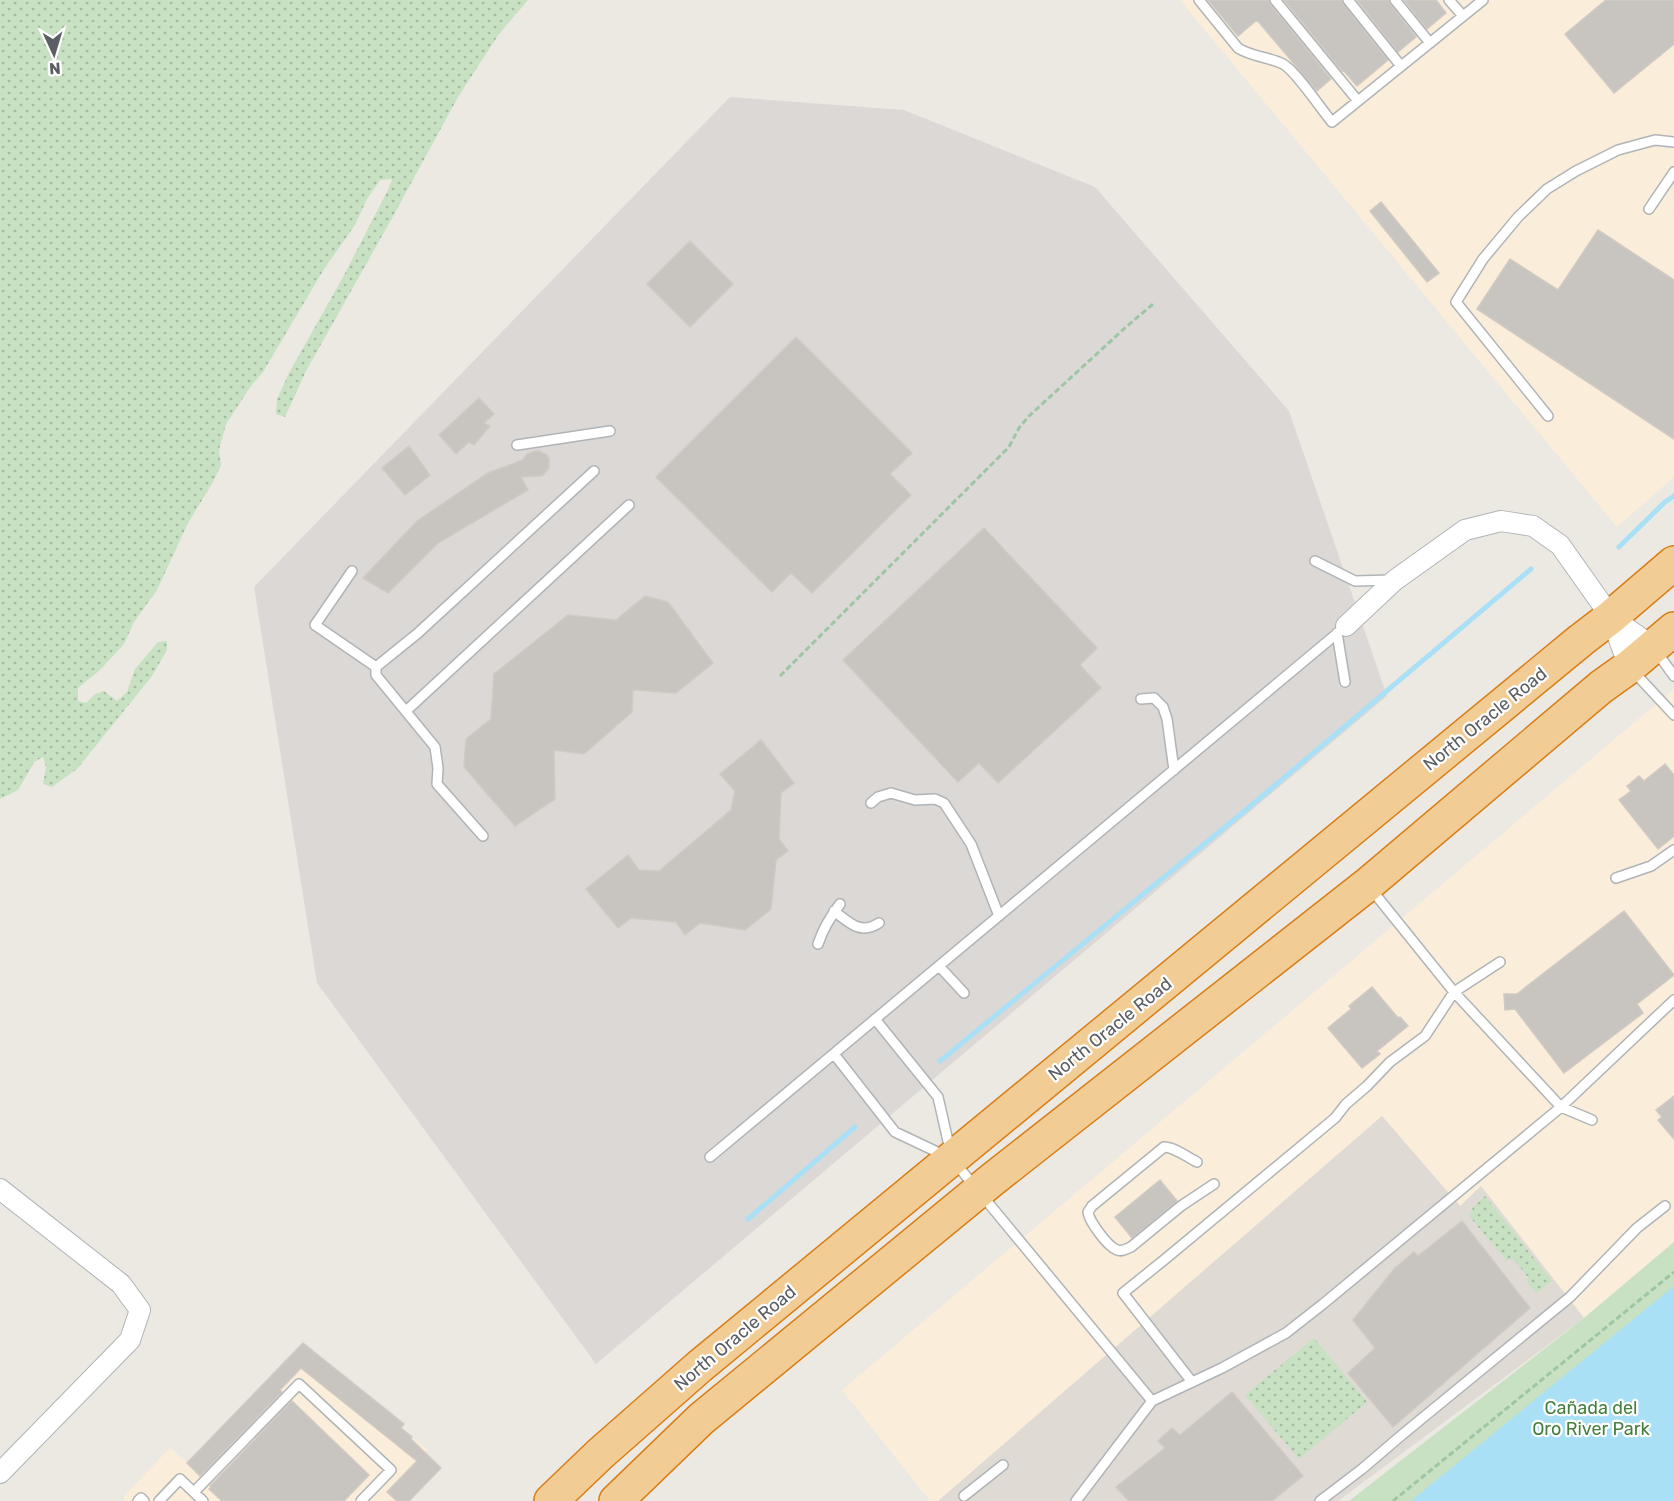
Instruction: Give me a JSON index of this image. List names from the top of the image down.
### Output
{
  "streets": {
    "highway": ["North Oracle Road"]
  },
  "parks": ["Cañada del Oro River Park"],
  "north": "bottom"
}
